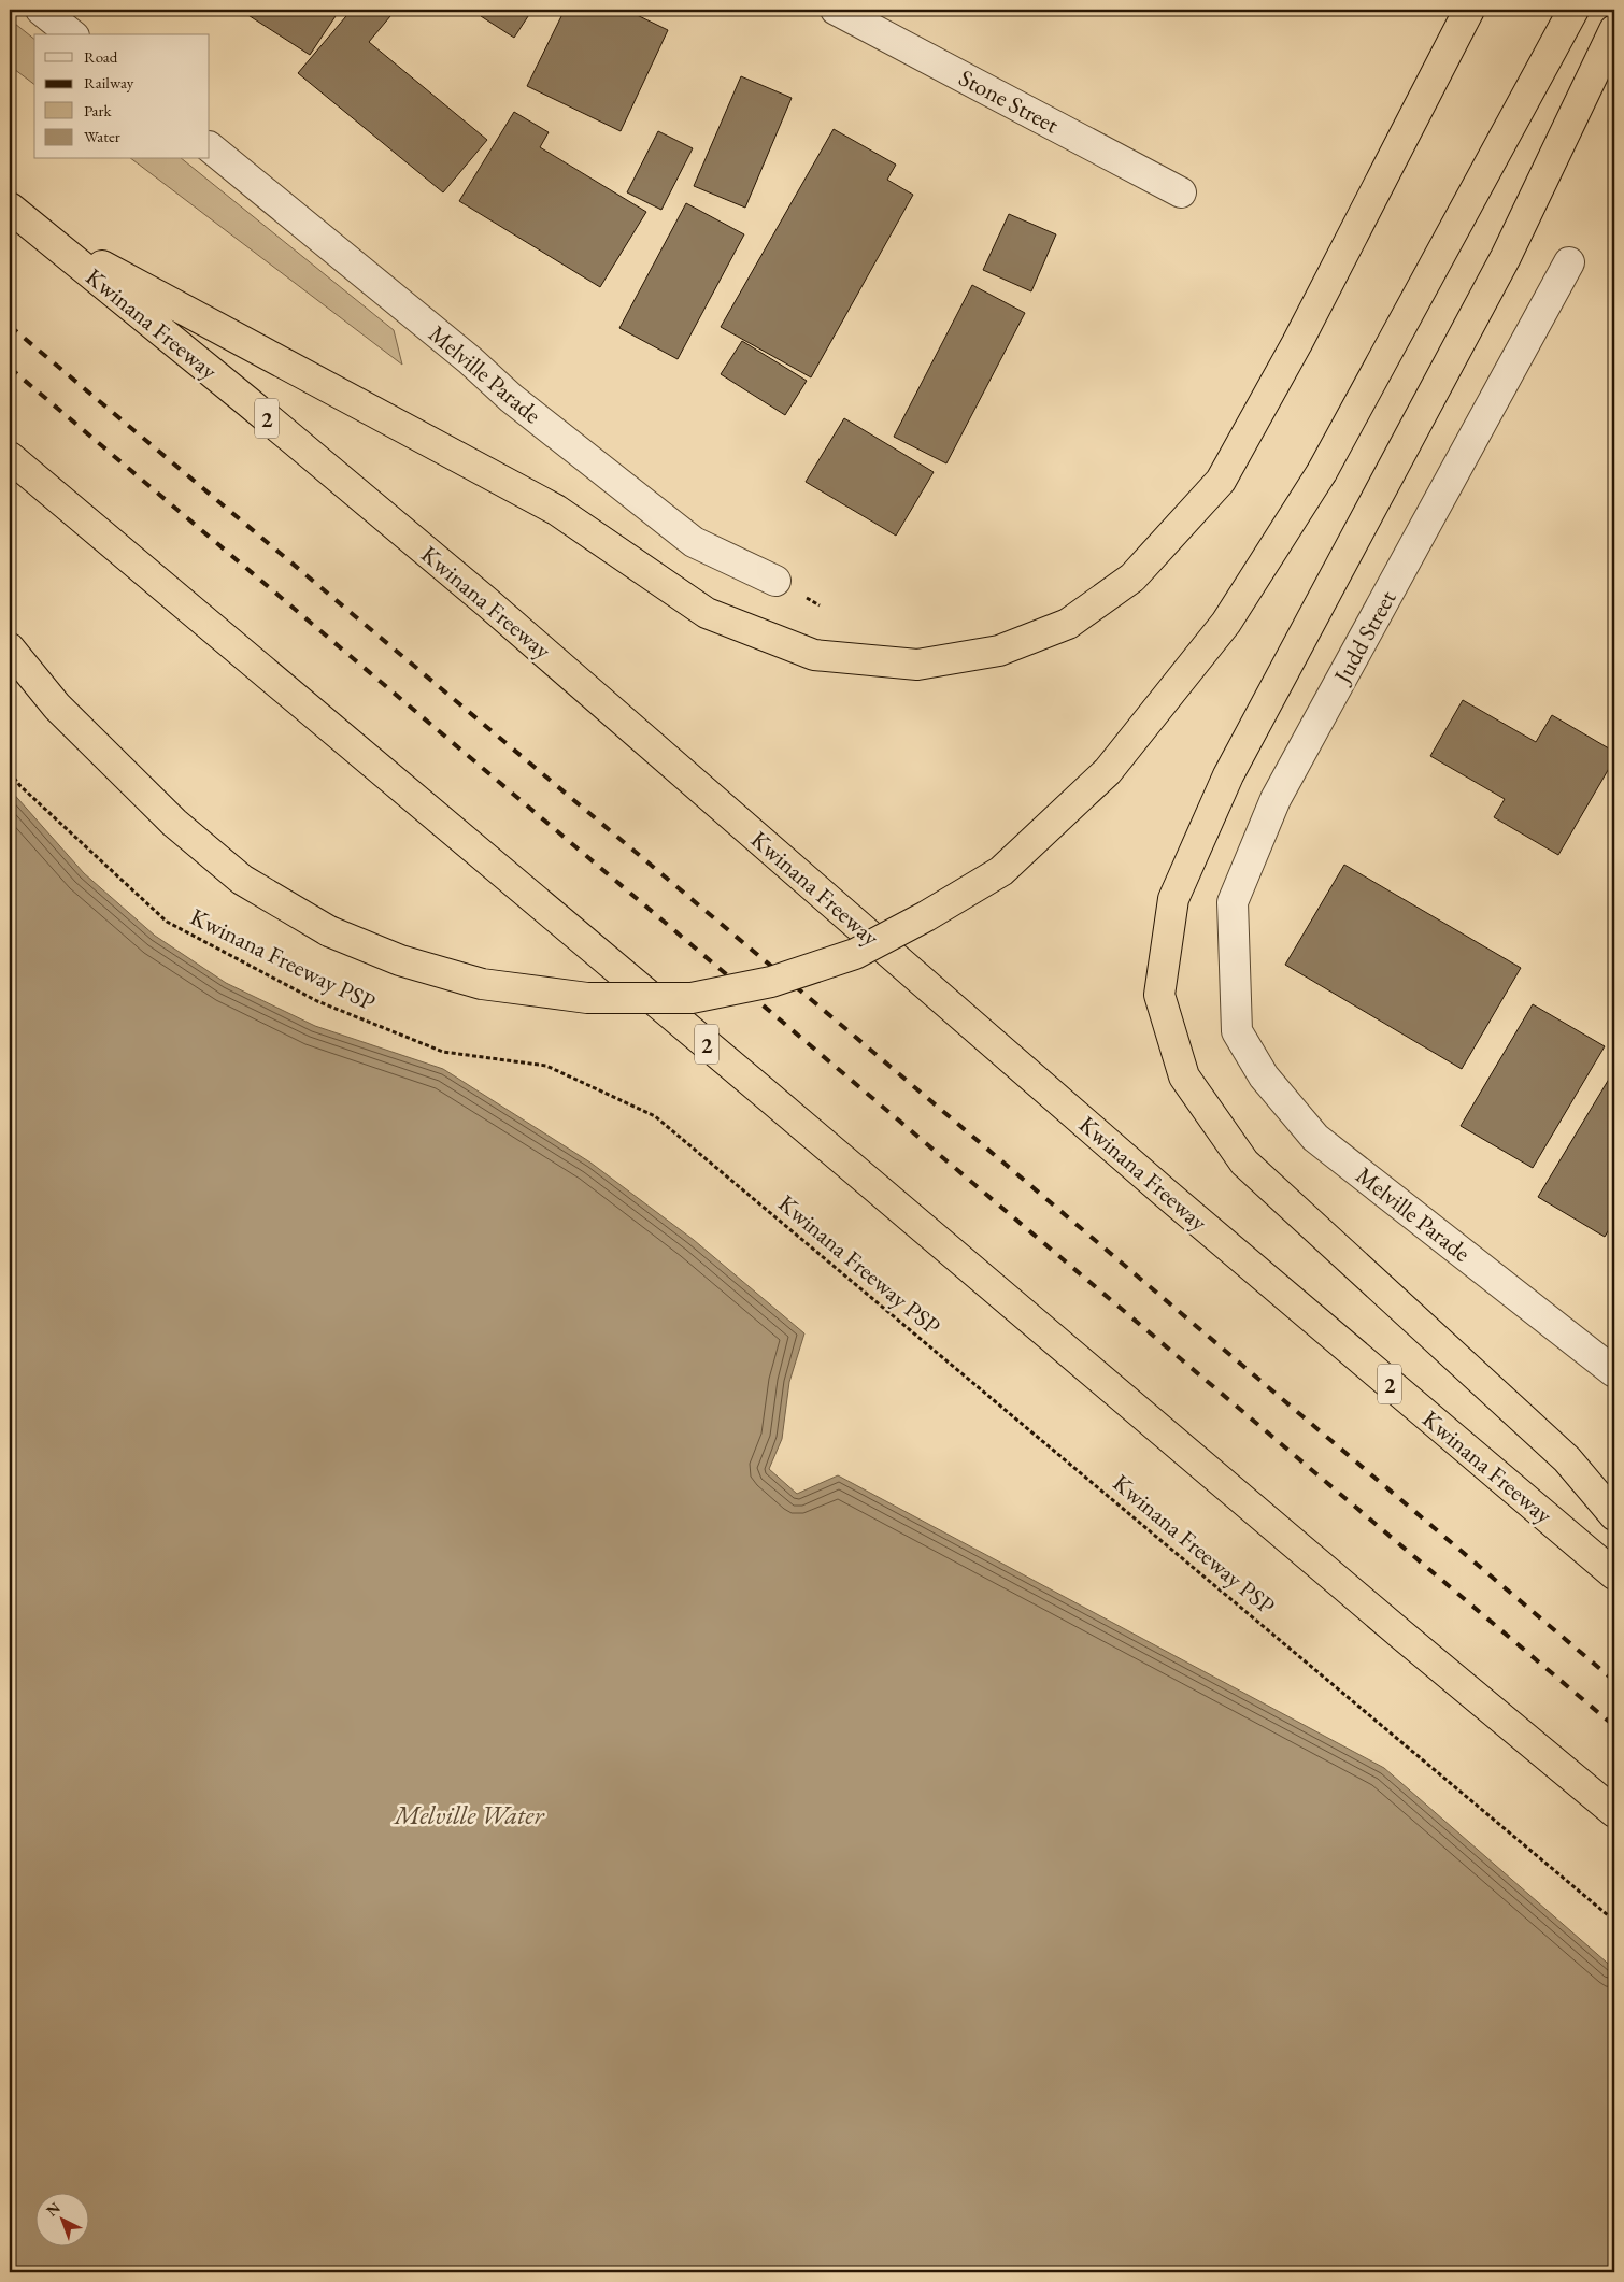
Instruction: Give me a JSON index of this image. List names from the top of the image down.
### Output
{
  "streets": {
    "highway": ["Kwinana Freeway", "2"],
    "street": ["Stone Street", "Melville Parade", "Judd Street"],
    "path": ["Kwinana Freeway PSP"]
  },
  "crossings": [
    ["Melville Parade", "Judd Street"]
  ],
  "water": ["Melville Water"],
  "legend": [
    "Road",
    "Railway",
    "Park",
    "Water"
  ],
  "north": "top left"
}
